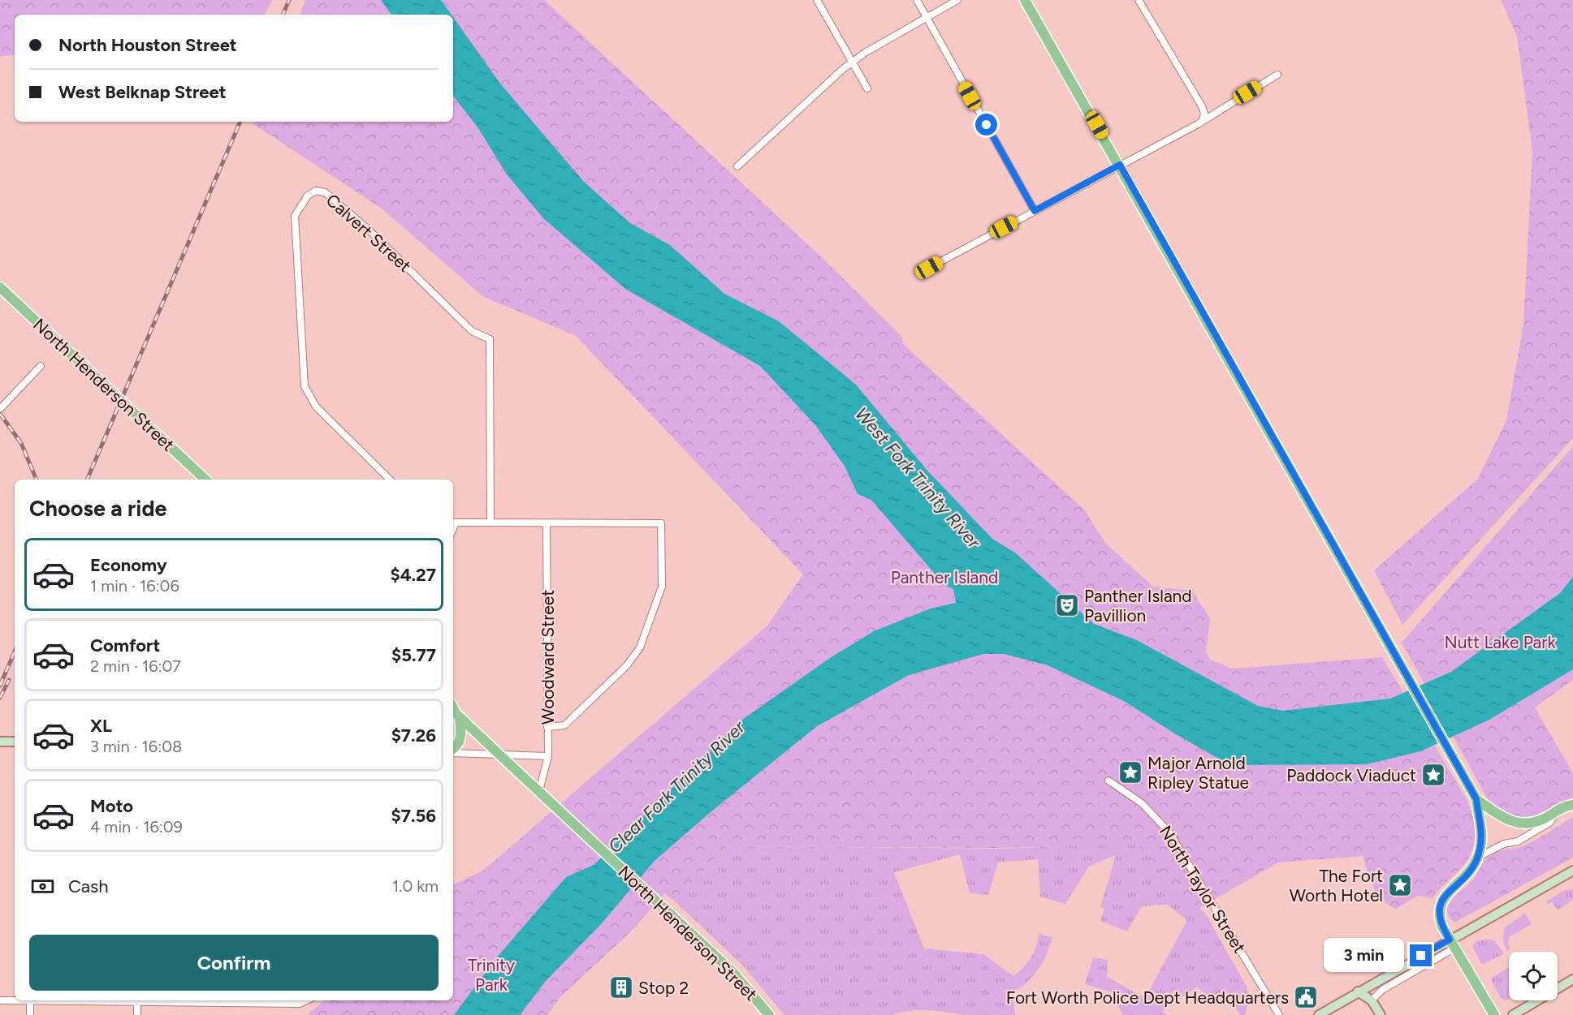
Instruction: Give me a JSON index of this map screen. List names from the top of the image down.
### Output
{
  "streets": {
    "main road": ["North Henderson Street"],
    "street": ["Calvert Street", "Woodward Street", "North Taylor Street"]
  },
  "crossings": [
    ["North Henderson Street", "Woodward Street"]
  ],
  "water": ["West Fork Trinity River", "Clear Fork Trinity River"],
  "parks": ["Panther Island", "Nutt Lake Park", "Trinity Park"],
  "places": {
    "theatre": ["Panther Island Pavillion"],
    "place": ["Major Arnold Ripley Statue", "Paddock Viaduct", "The Fort Worth Hotel"],
    "building": ["Stop 2"],
    "public building": ["Fort Worth Police Dept Headquarters"]
  },
  "page": {
    "banner": ["North Houston Street", "West Belknap Street"],
    "heading": "Choose a ride",
    "list": [
      {
        "name": "Economy",
        "note": "1 min · 16:06",
        "value": "$4.27"
      },
      {
        "name": "Comfort",
        "note": "2 min · 16:07",
        "value": "$5.77"
      },
      {
        "name": "XL",
        "note": "3 min · 16:08",
        "value": "$7.26"
      },
      {
        "name": "Moto",
        "note": "4 min · 16:09",
        "value": "$7.56"
      }
    ],
    "pay": ["Cash", "1.0 km"],
    "buttons": "Confirm",
    "bubble": "3 min"
  }
}
